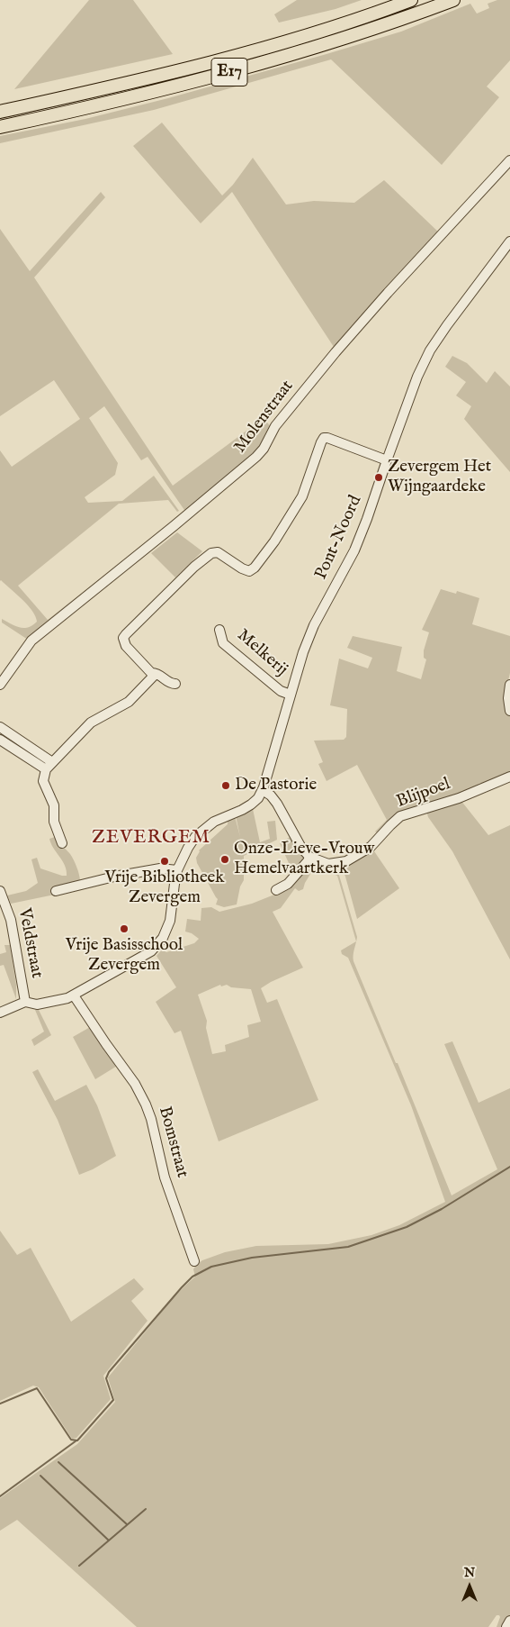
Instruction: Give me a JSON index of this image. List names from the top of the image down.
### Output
{
  "streets": {
    "highway": ["E17"],
    "street": [
      "Molenstraat",
      "Pont-Noord",
      "Melkerij",
      "Blijpoel",
      "Veldstraat",
      "Bomstraat"
    ]
  },
  "crossings": [
    ["Pont-Noord", "Melkerij"]
  ],
  "districts": ["ZEVERGEM"],
  "places": [
    "Zevergem Het Wijngaardeke",
    "De Pastorie",
    "Onze-Lieve-Vrouw Hemelvaartkerk",
    "Vrije Bibliotheek Zevergem",
    "Vrije Basisschool Zevergem"
  ],
  "north": "top"
}
